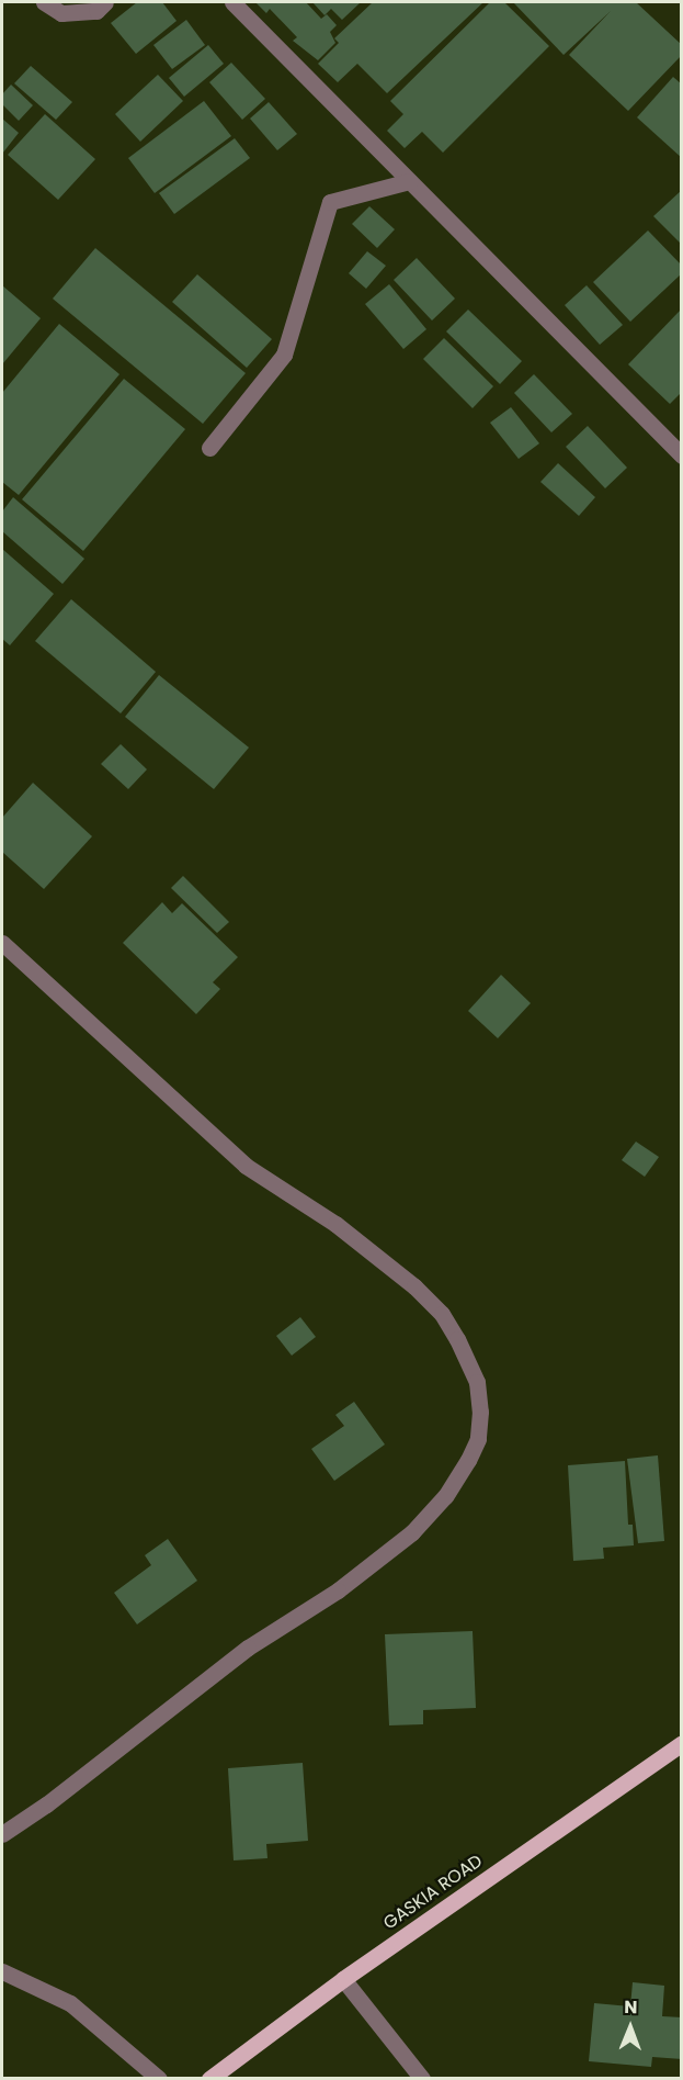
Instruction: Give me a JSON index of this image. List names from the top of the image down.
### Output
{
  "streets": {
    "main road": ["GASKIA ROAD"]
  },
  "north": "top"
}
